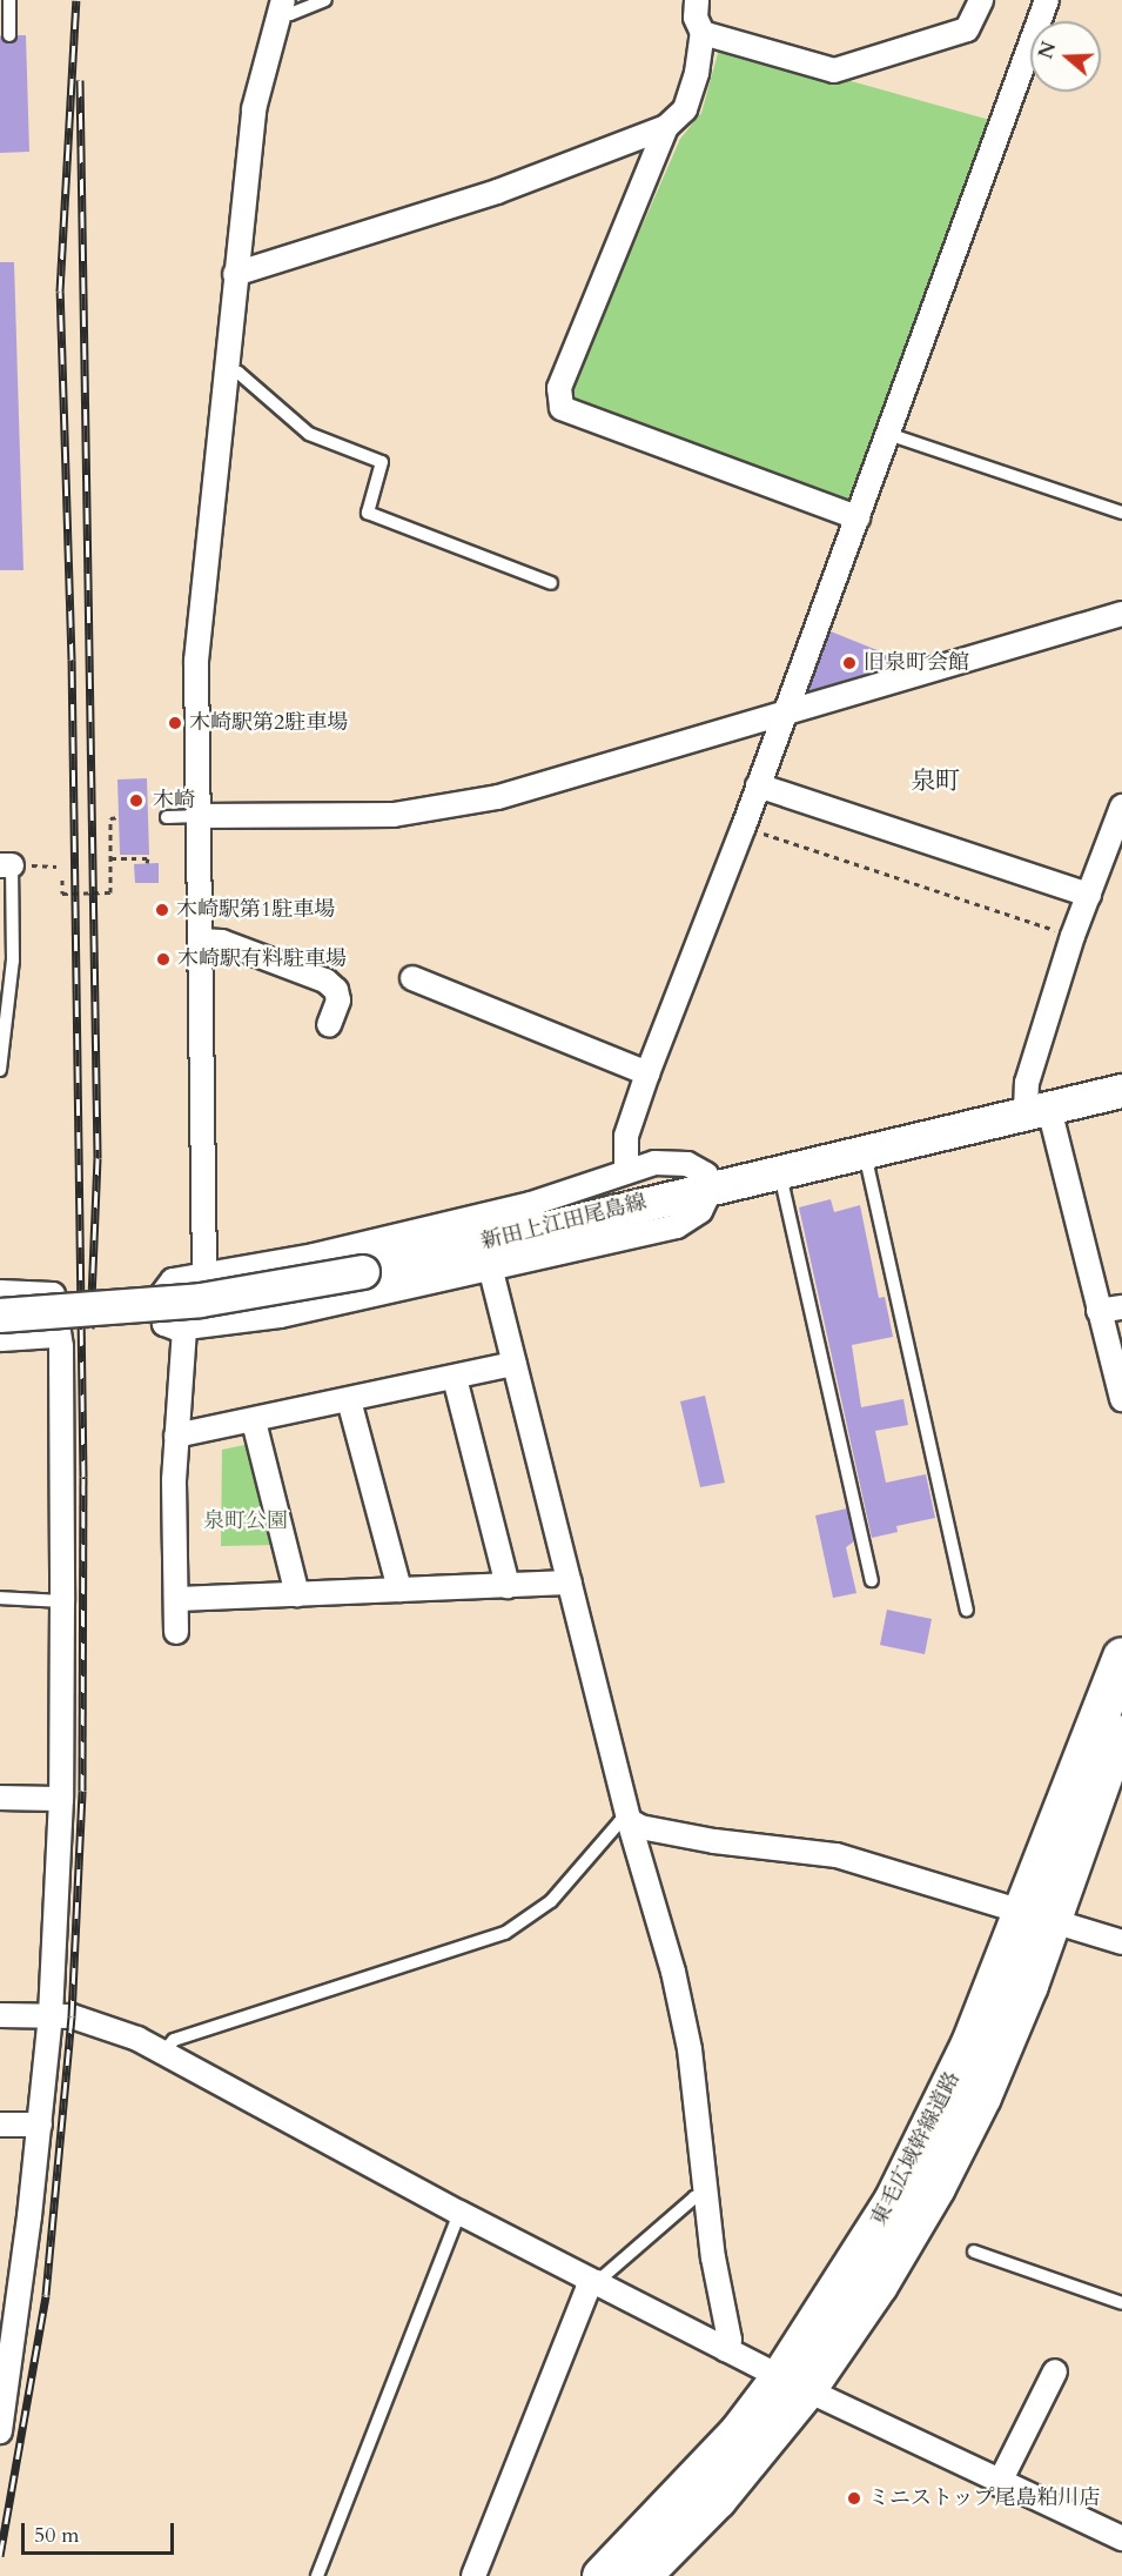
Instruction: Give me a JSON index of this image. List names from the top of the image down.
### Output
{
  "streets": {
    "highway": ["東毛広域幹線道路"],
    "main road": ["新田上江田尾島線"]
  },
  "districts": ["泉町"],
  "parks": ["泉町公園"],
  "places": [
    "旧泉町会館",
    "木崎駅第2駐車場",
    "木崎",
    "木崎駅第1駐車場",
    "木崎駅有料駐車場",
    "ミニストップ尾島粕川店"
  ],
  "scale_bar": "50 m",
  "north": "left"
}
